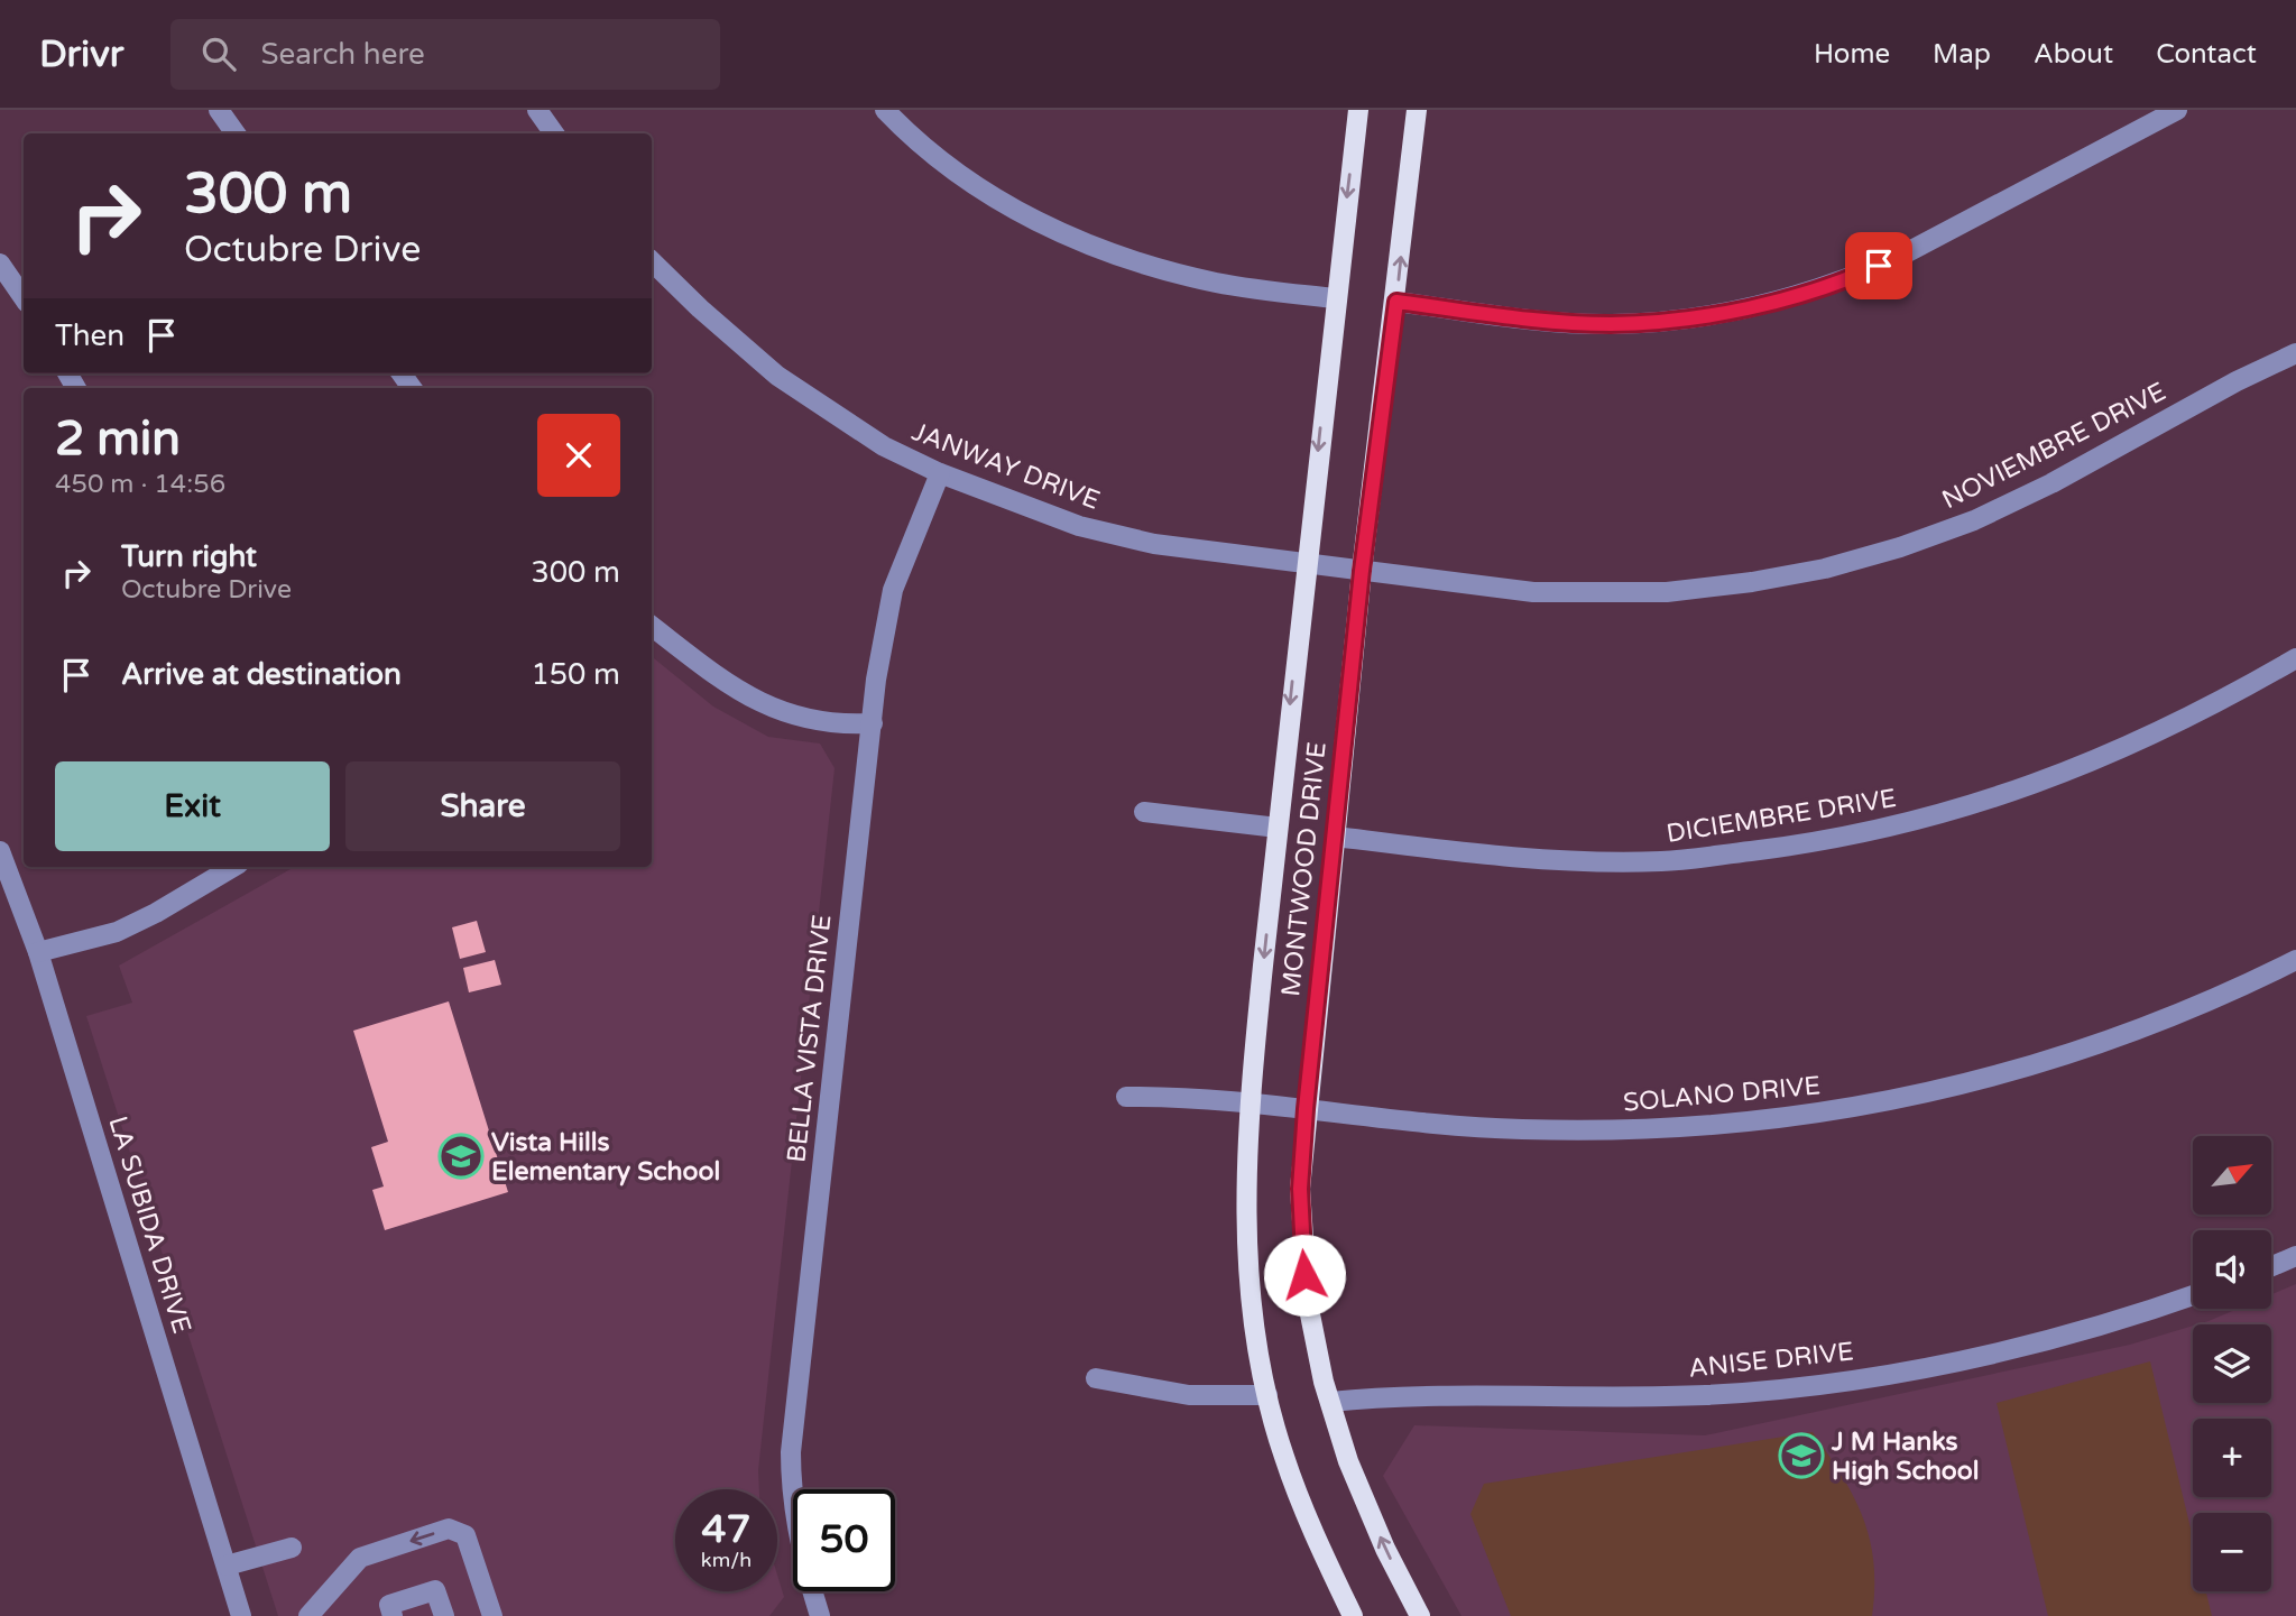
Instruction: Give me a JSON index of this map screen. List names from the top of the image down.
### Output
{
  "streets": {
    "main road": ["MONTWOOD DRIVE"],
    "street": [
      "NOVIEMBRE DRIVE",
      "JANWAY DRIVE",
      "DICIEMBRE DRIVE",
      "BELLA VISTA DRIVE",
      "SOLANO DRIVE",
      "LA SUBIDA DRIVE",
      "ANISE DRIVE"
    ]
  },
  "crossings": [
    ["NOVIEMBRE DRIVE", "JANWAY DRIVE"],
    ["NOVIEMBRE DRIVE", "MONTWOOD DRIVE"],
    ["JANWAY DRIVE", "MONTWOOD DRIVE"],
    ["JANWAY DRIVE", "BELLA VISTA DRIVE"],
    ["DICIEMBRE DRIVE", "MONTWOOD DRIVE"],
    ["MONTWOOD DRIVE", "SOLANO DRIVE"],
    ["MONTWOOD DRIVE", "ANISE DRIVE"]
  ],
  "places": {
    "school or university": ["Vista Hills Elementary School", "J M Hanks High School"]
  },
  "north": "top right",
  "page": {
    "header": "Drivr",
    "search": "Search here",
    "nav": [
      "Home",
      "Map",
      "About",
      "Contact"
    ],
    "turn": ["300 m", "Octubre Drive"],
    "then": "Then",
    "heading": ["2 min", "450 m · 14:56"],
    "list": [
      {
        "name": "Turn right",
        "note": "Octubre Drive",
        "value": "300 m"
      },
      {
        "name": "Arrive at destination",
        "value": "150 m"
      }
    ],
    "buttons": ["Exit", "Share"],
    "map_buttons": ["+", "−"],
    "speed": "47 km/h",
    "limit": "50"
  }
}
